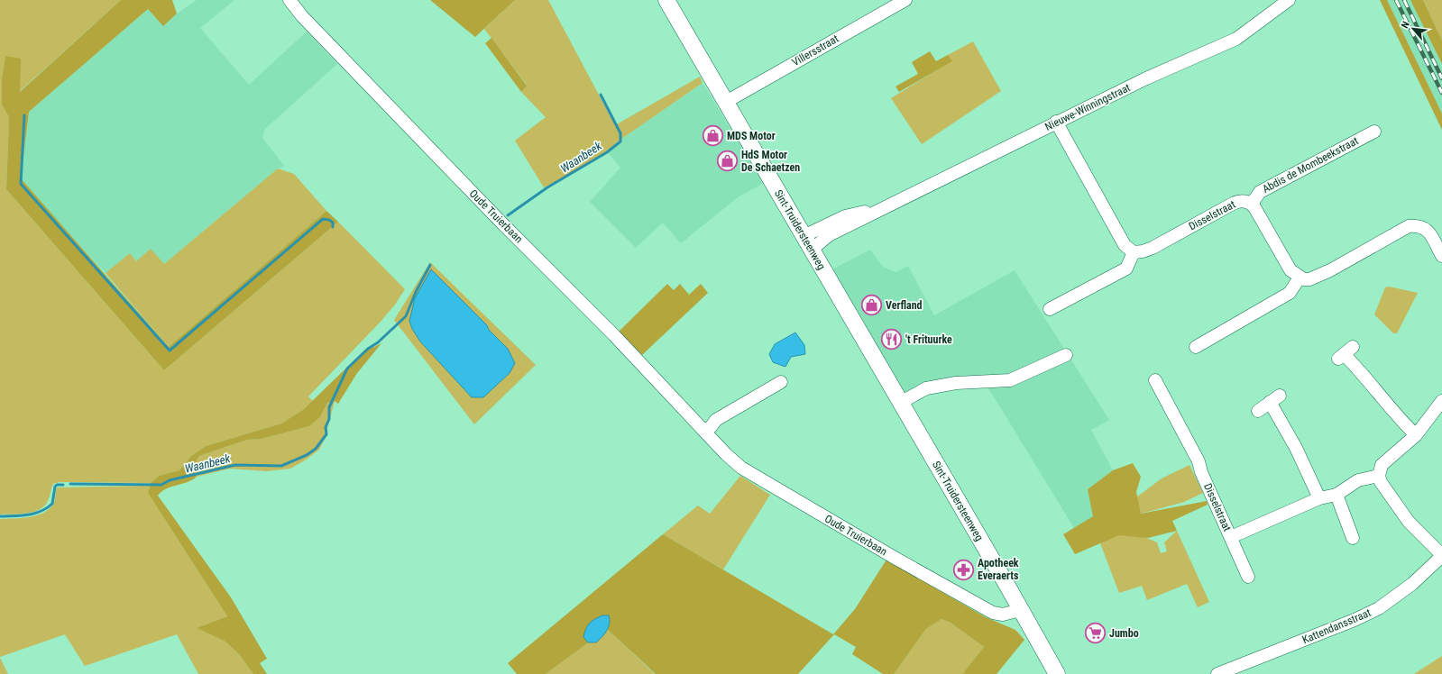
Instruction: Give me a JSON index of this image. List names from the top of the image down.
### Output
{
  "streets": {
    "main road": ["Sint-Truidersteenweg"],
    "street": [
      "Villersstraat",
      "Nieuwe-Winningstraat",
      "Abdis de Mombeekstraat",
      "Disselstraat",
      "Oude Truierbaan",
      "Kattendansstraat"
    ]
  },
  "crossings": [
    ["Villersstraat", "Sint-Truidersteenweg"],
    ["Nieuwe-Winningstraat", "Sint-Truidersteenweg"],
    ["Abdis de Mombeekstraat", "Disselstraat"],
    ["Oude Truierbaan", "Sint-Truidersteenweg"]
  ],
  "water": ["Waanbeek"],
  "places": {
    "shop": ["MDS Motor", "HdS Motor De Schaetzen", "Verfland"],
    "restaurant": ["'t Frituurke"],
    "pharmacy": ["Apotheek Everaerts"],
    "supermarket": ["Jumbo"]
  },
  "north": "top left"
}
